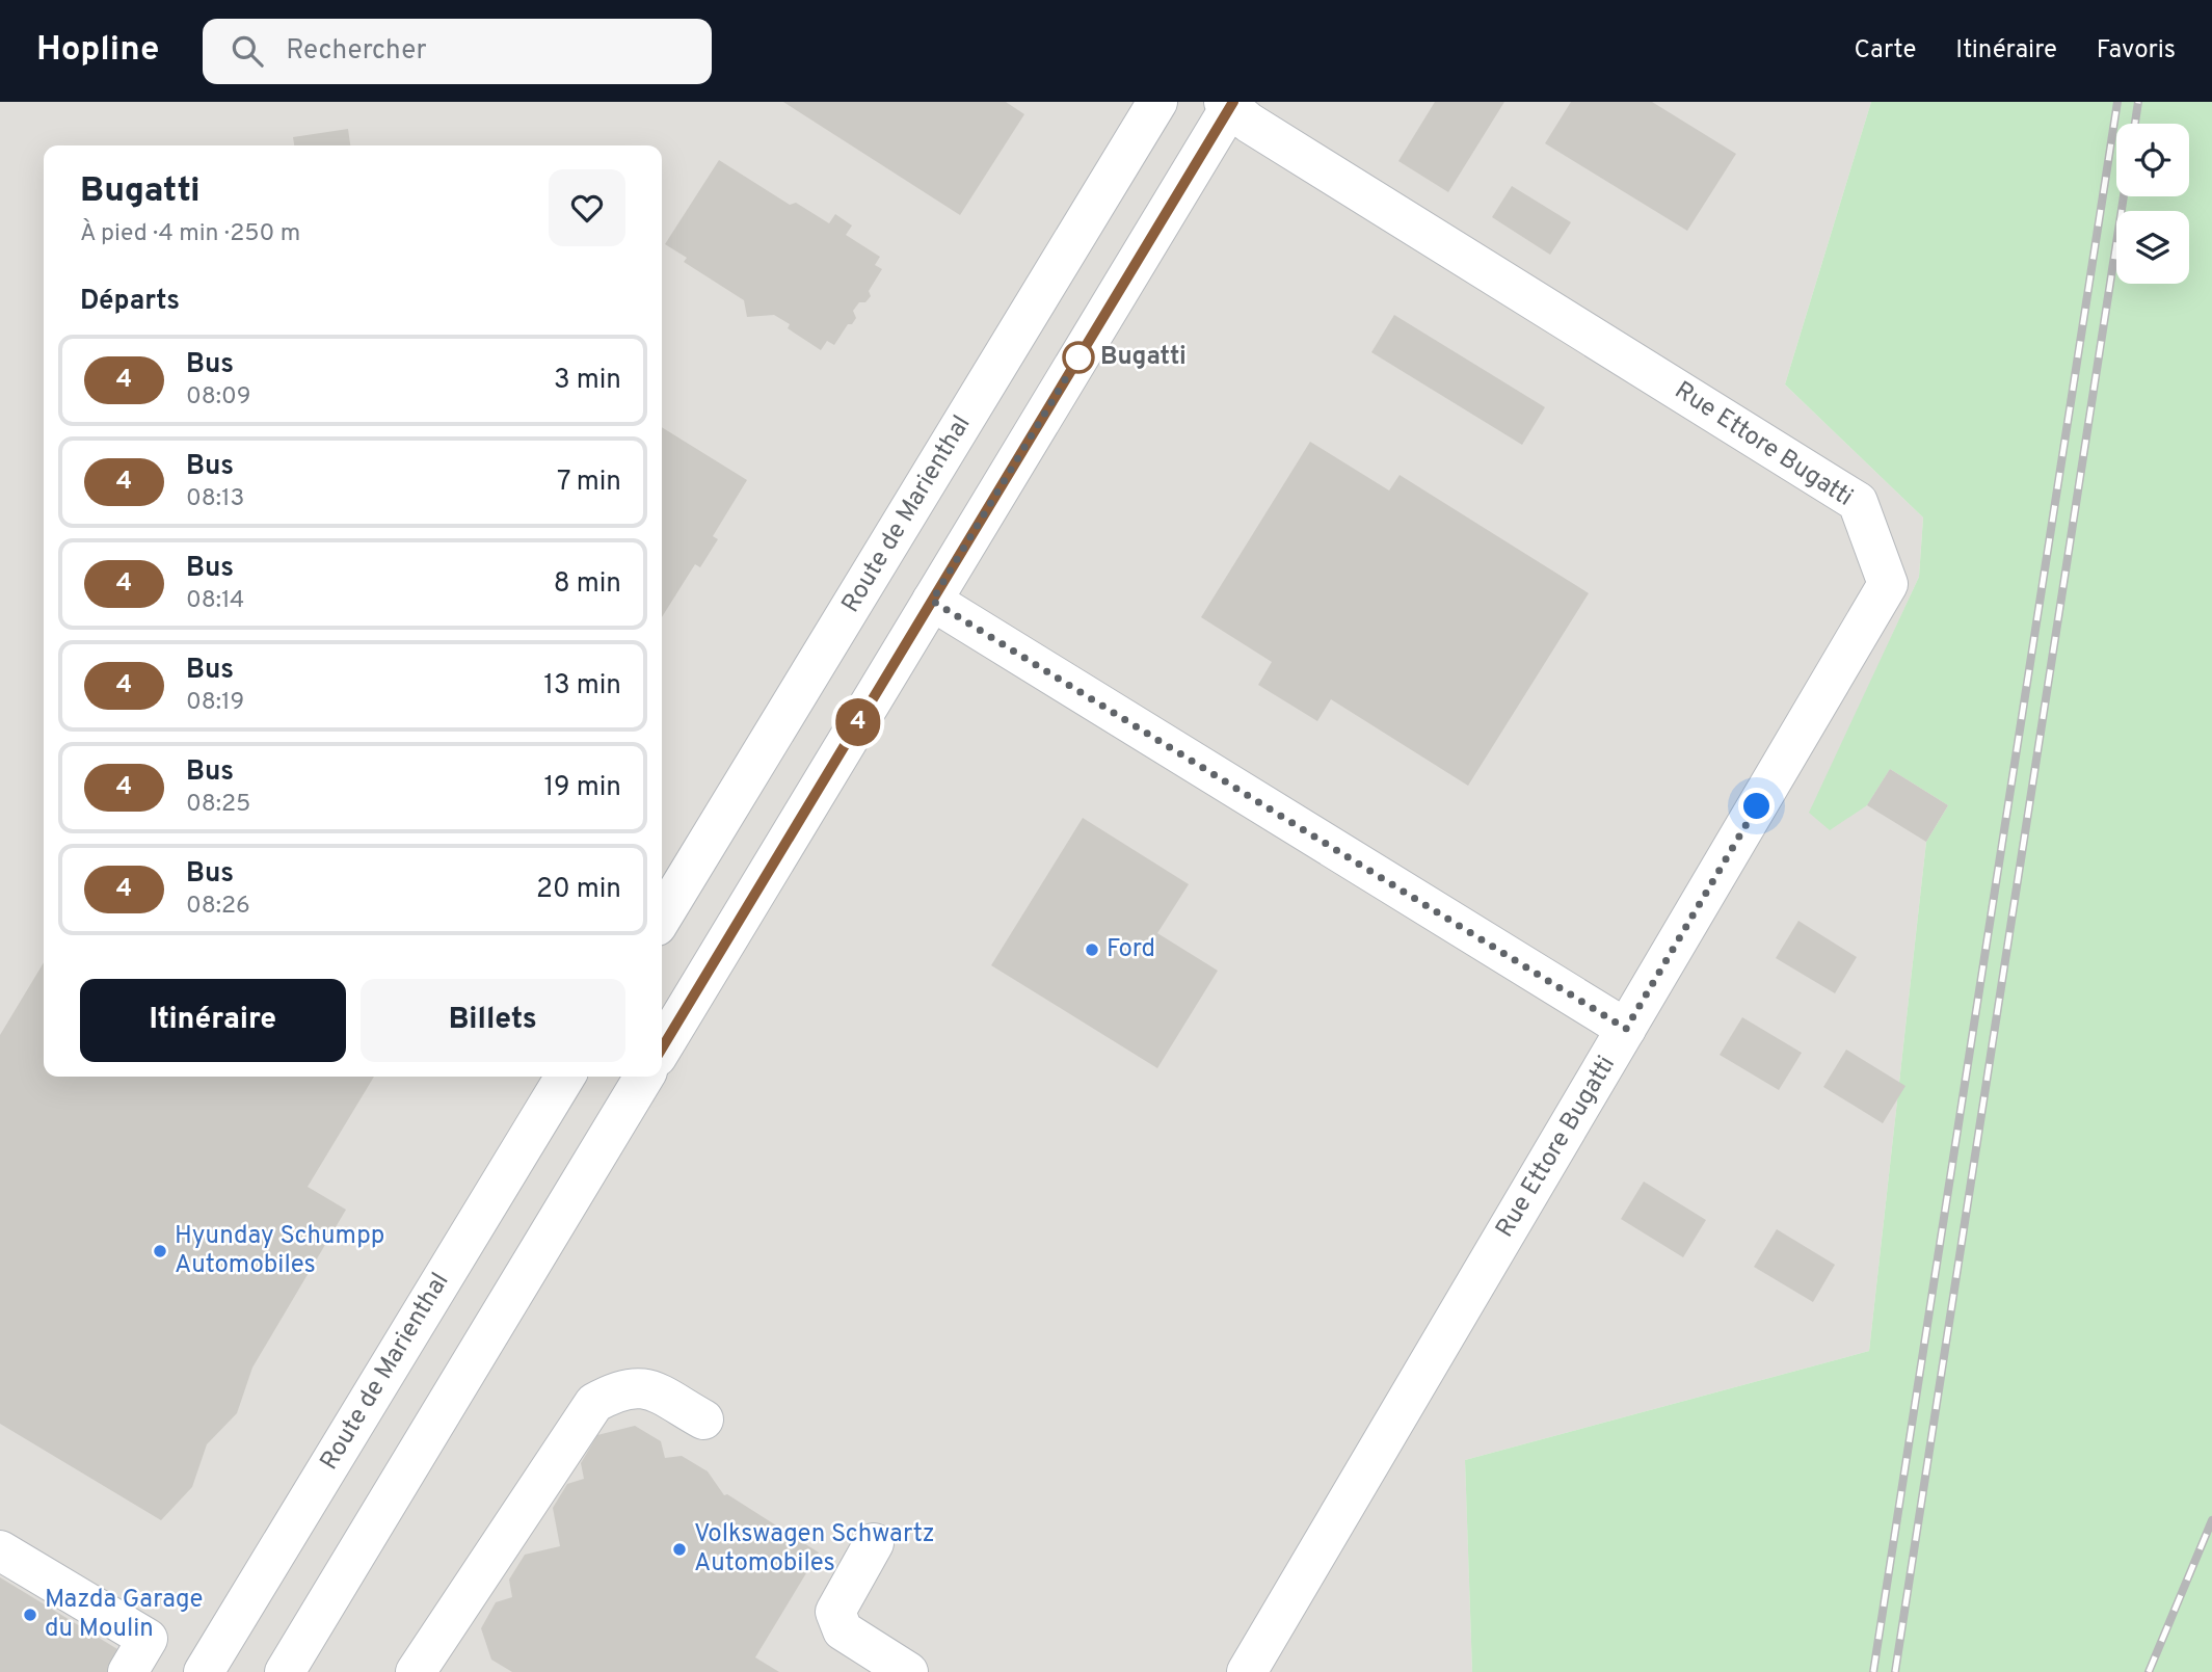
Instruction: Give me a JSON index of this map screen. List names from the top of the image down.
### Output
{
  "streets": {
    "street": ["Rue Ettore Bugatti", "Route de Marienthal"]
  },
  "places": [
    "Bugatti",
    "Ford",
    "Hyunday Schumpp Automobiles",
    "Volkswagen Schwartz Automobiles",
    "Mazda Garage du Moulin"
  ],
  "lines": ["bus line 4"],
  "page": {
    "header": "Hopline",
    "search": "Rechercher",
    "nav": ["Carte", "Itinéraire", "Favoris"],
    "on_map": "4",
    "heading": [
      ["Bugatti", "À pied · 4 min · 250 m"],
      "Départs"
    ],
    "list": [
      {
        "mark": "4",
        "name": "Bus",
        "note": "08:09",
        "value": "3 min"
      },
      {
        "mark": "4",
        "name": "Bus",
        "note": "08:13",
        "value": "7 min"
      },
      {
        "mark": "4",
        "name": "Bus",
        "note": "08:14",
        "value": "8 min"
      },
      {
        "mark": "4",
        "name": "Bus",
        "note": "08:19",
        "value": "13 min"
      },
      {
        "mark": "4",
        "name": "Bus",
        "note": "08:25",
        "value": "19 min"
      },
      {
        "mark": "4",
        "name": "Bus",
        "note": "08:26",
        "value": "20 min"
      }
    ],
    "buttons": ["Itinéraire", "Billets"]
  }
}
